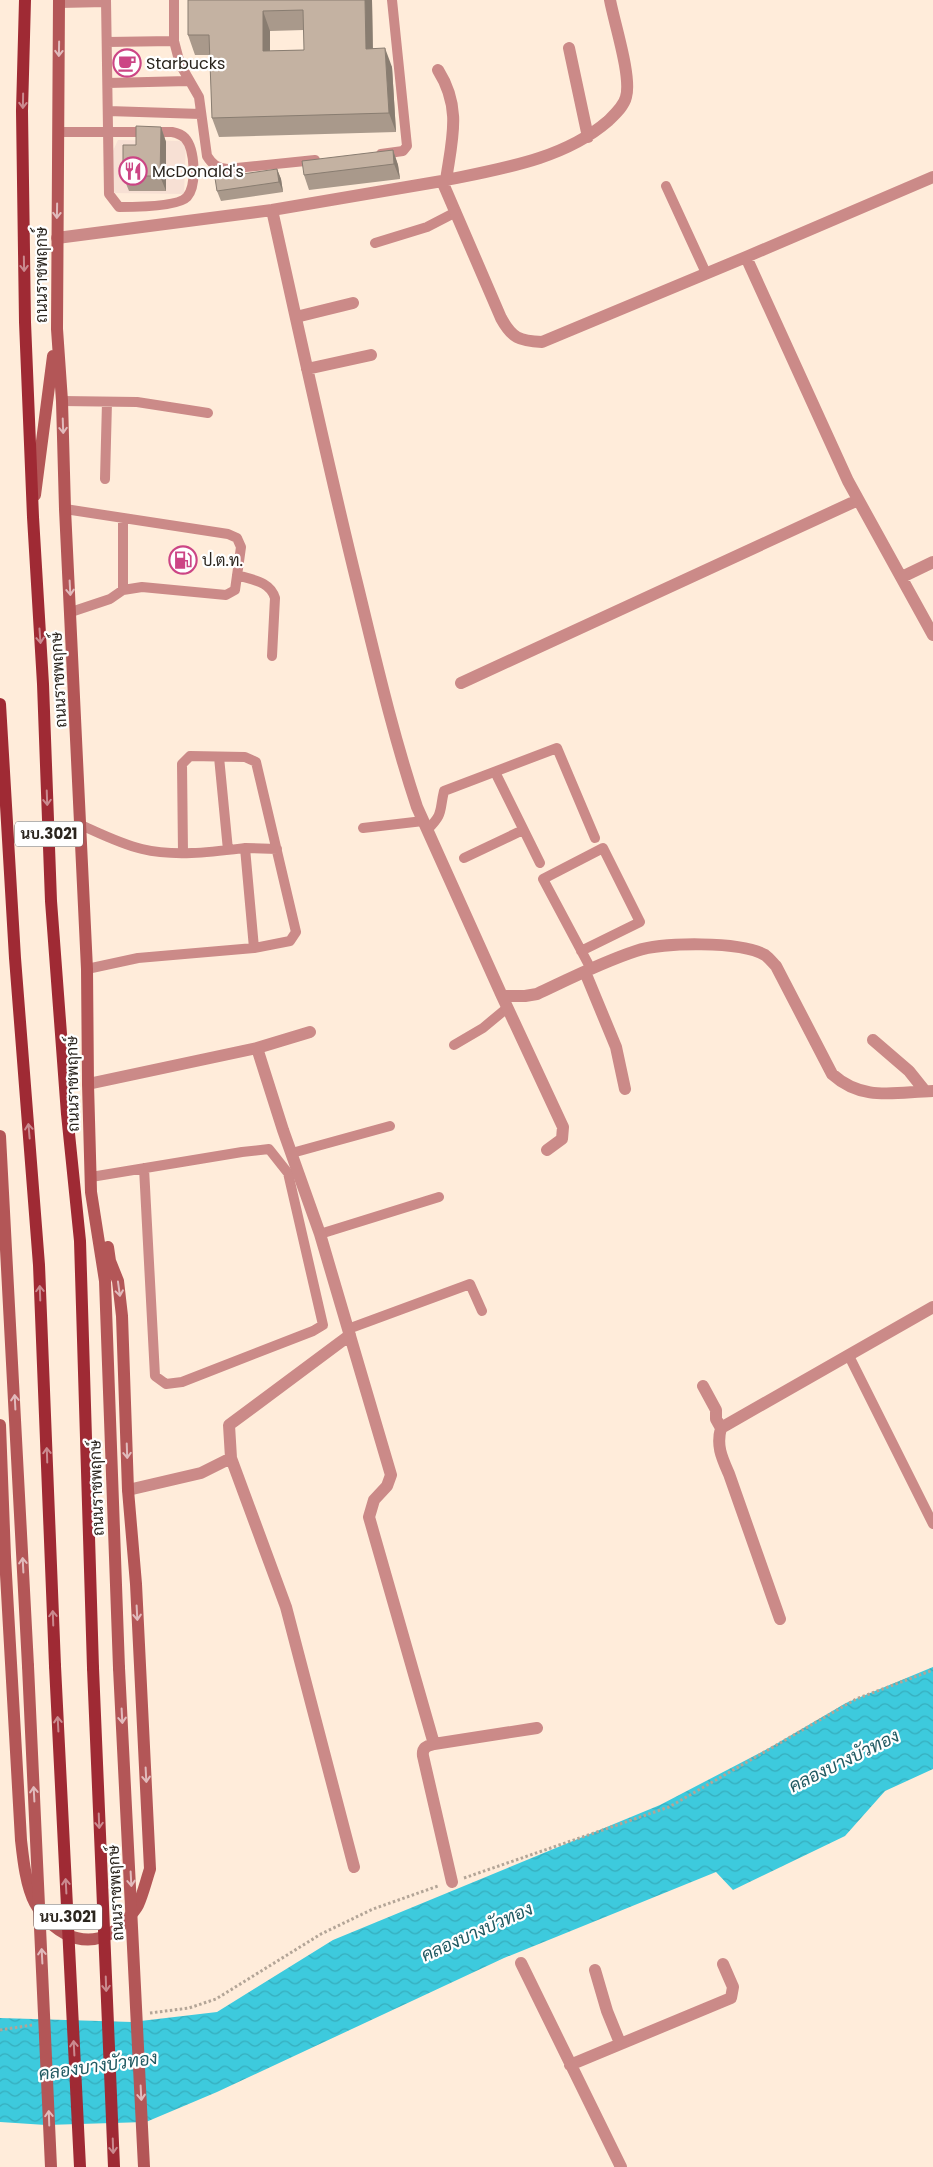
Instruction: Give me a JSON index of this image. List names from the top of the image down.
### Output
{
  "streets": {
    "main road": ["ถนนราชพฤกษ์", "นบ.3021"]
  },
  "water": ["คลองบางบัวทอง"],
  "places": {
    "cafe": ["Starbucks"],
    "restaurant": ["McDonald's"],
    "fuel station": ["ป.ต.ท."]
  }
}
